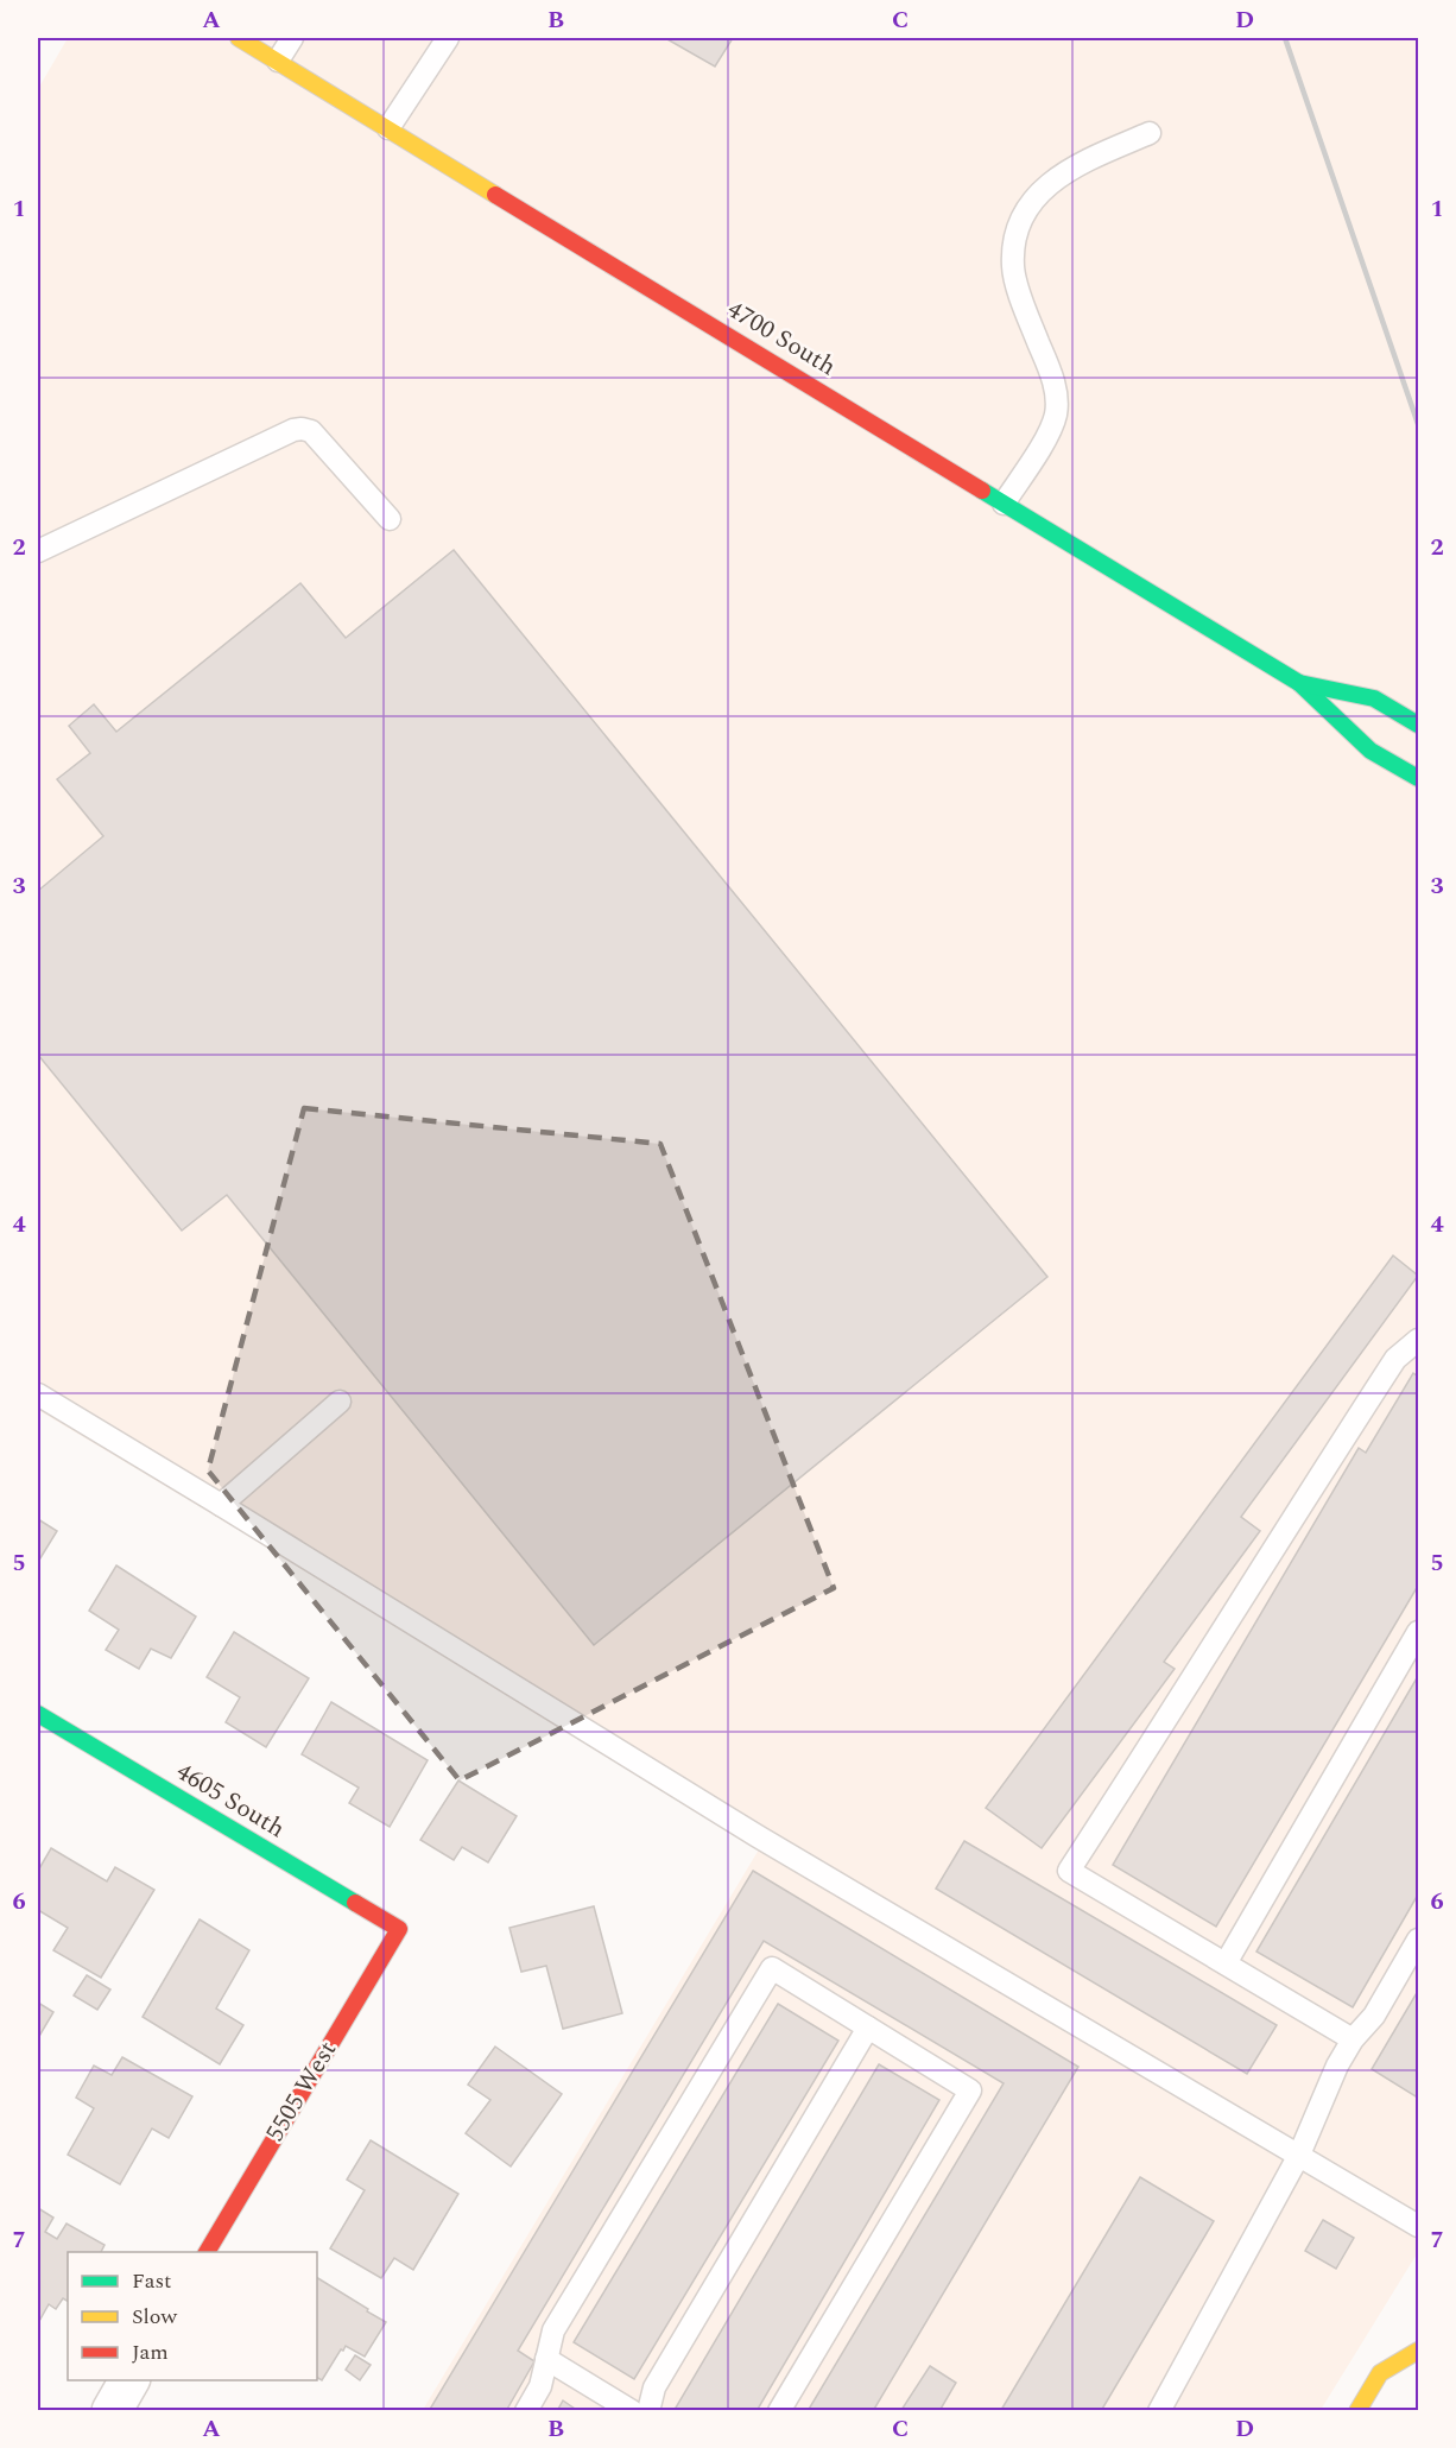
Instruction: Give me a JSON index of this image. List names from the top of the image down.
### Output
{
  "streets": {
    "main road": ["4700 South", "4605 South", "5505 West"]
  },
  "crossings": [
    ["4605 South", "5505 West"]
  ],
  "legend": ["Fast", "Slow", "Jam"],
  "grid": {
    "columns": [
      "A",
      "B",
      "C",
      "D"
    ],
    "rows": [
      "1",
      "2",
      "3",
      "4",
      "5",
      "6",
      "7"
    ]
  }
}
